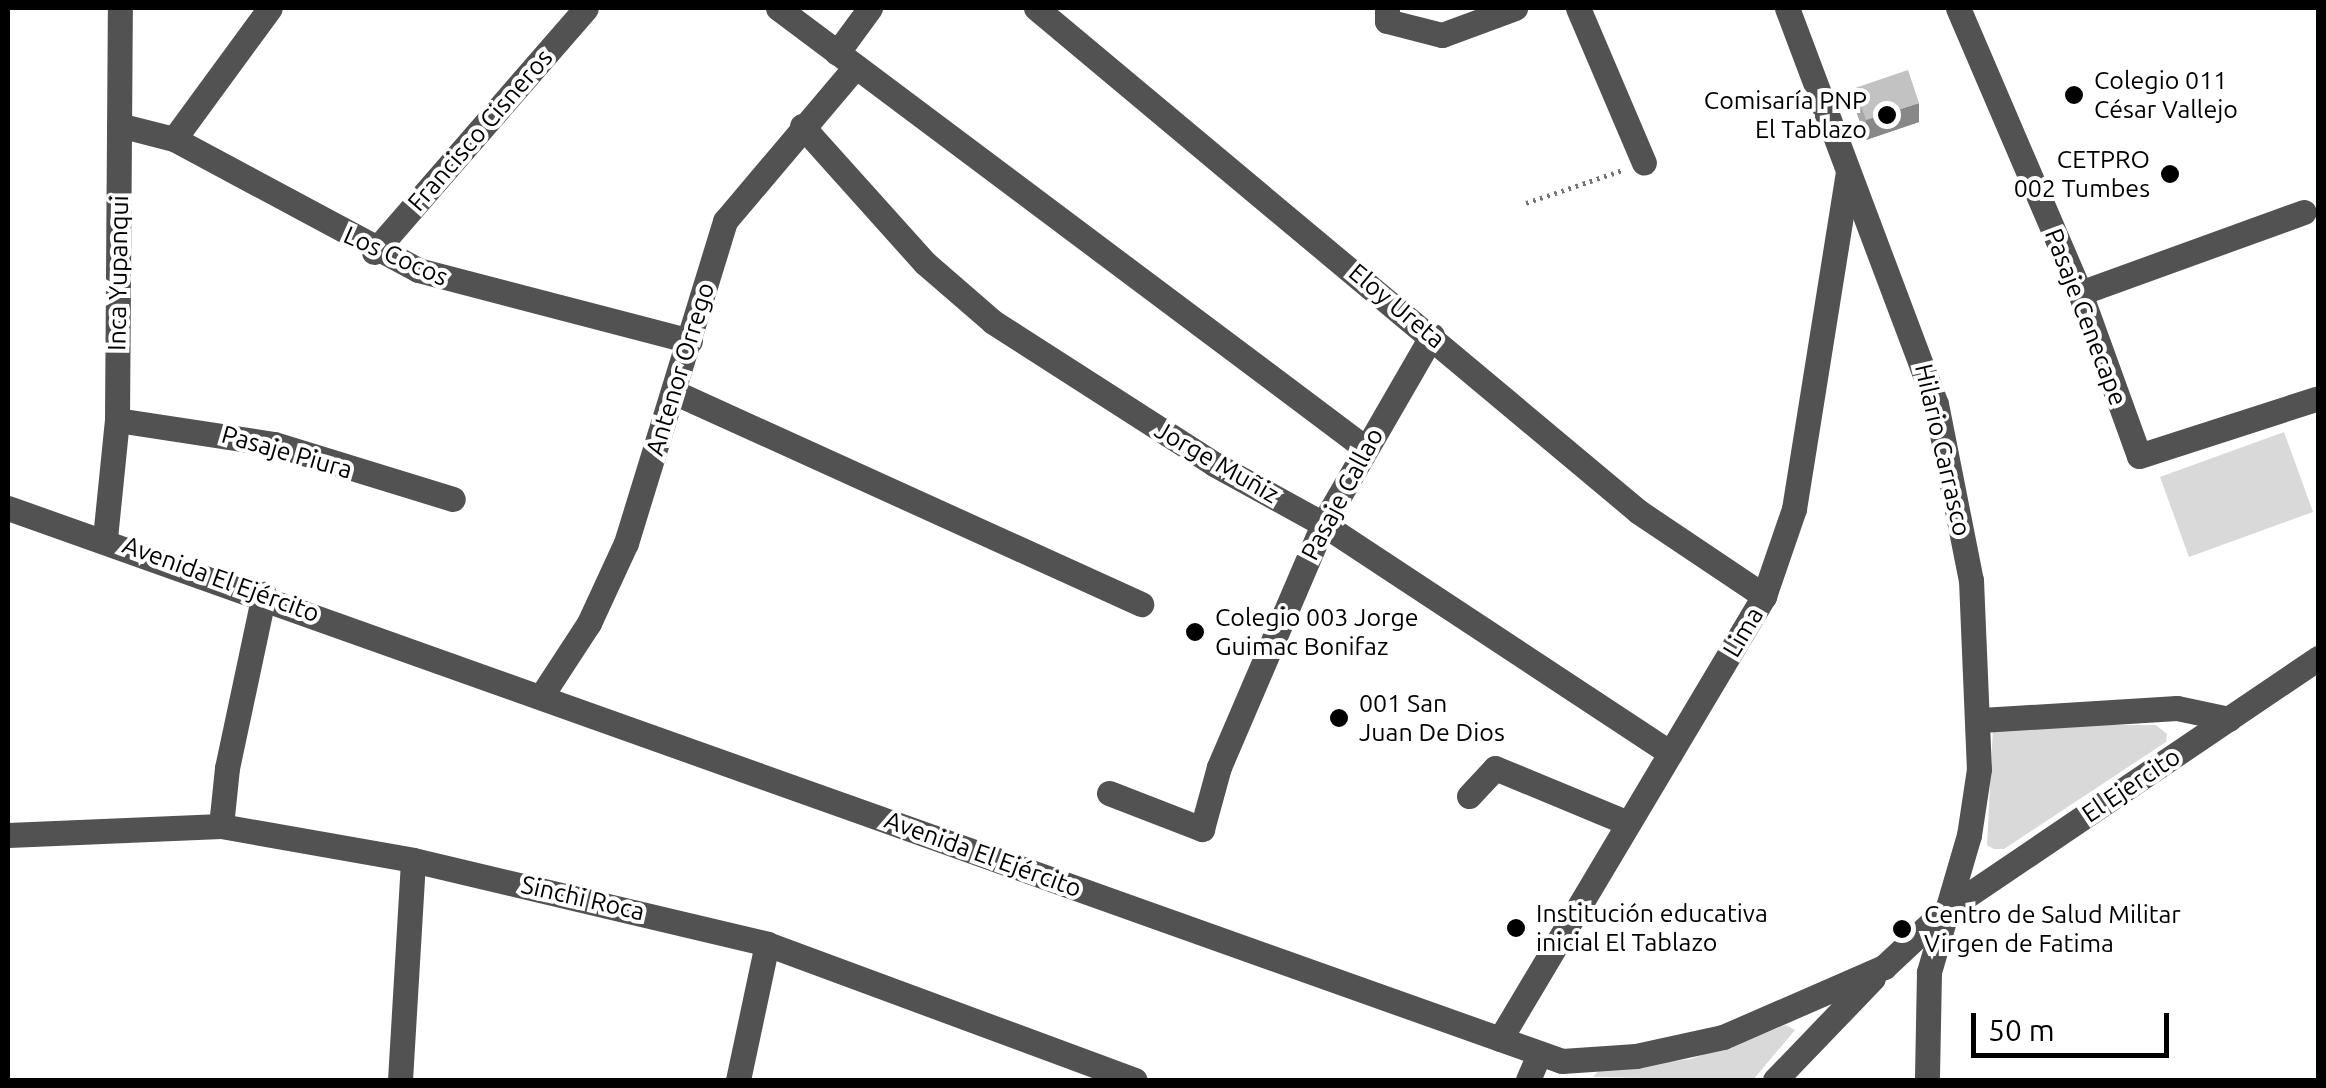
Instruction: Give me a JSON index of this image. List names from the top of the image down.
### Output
{
  "streets": {
    "street": [
      "Francisco Cisneros",
      "Los Cocos",
      "Inca Yupanqui",
      "Eloy Ureta",
      "Pasaje Cenecape",
      "Antenor Orrego",
      "Hilario Carrasco",
      "Pasaje Piura",
      "Jorge Muñiz",
      "Pasaje Callao",
      "Avenida El Ejército",
      "Lima",
      "El Ejercito",
      "Sinchi Roca"
    ]
  },
  "crossings": [
    ["Francisco Cisneros", "Los Cocos"],
    ["Los Cocos", "Inca Yupanqui"],
    ["Los Cocos", "Antenor Orrego"],
    ["Inca Yupanqui", "Pasaje Piura"],
    ["Inca Yupanqui", "Avenida El Ejército"],
    ["Eloy Ureta", "Pasaje Callao"],
    ["Eloy Ureta", "Lima"],
    ["Antenor Orrego", "Jorge Muñiz"],
    ["Antenor Orrego", "Avenida El Ejército"],
    ["Hilario Carrasco", "Avenida El Ejército"],
    ["Hilario Carrasco", "Lima"],
    ["Hilario Carrasco", "El Ejercito"],
    ["Jorge Muñiz", "Pasaje Callao"],
    ["Jorge Muñiz", "Lima"],
    ["Avenida El Ejército", "Lima"],
    ["Avenida El Ejército", "El Ejercito"]
  ],
  "places": [
    "Colegio 011 César Vallejo",
    "Comisaría PNP El Tablazo",
    "CETPRO 002 Tumbes",
    "Colegio 003 Jorge Guimac Bonifaz",
    "001 San Juan De Dios",
    "Institución educativa inicial El Tablazo",
    "Centro de Salud Militar Virgen de Fatima"
  ],
  "scale_bar": "50 m"
}
